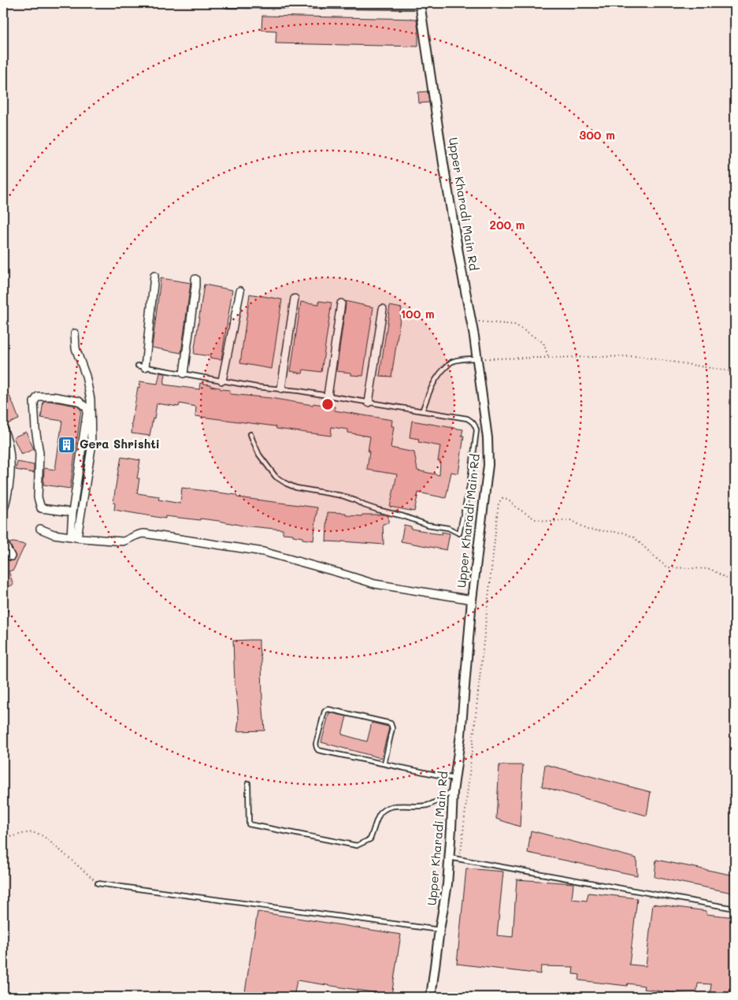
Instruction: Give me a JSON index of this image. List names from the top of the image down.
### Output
{
  "streets": {
    "street": ["Upper Kharadi Main Rd"]
  },
  "places": {
    "building": ["Gera Shrishti"]
  },
  "rings": ["300 m", "200 m", "100 m"]
}
